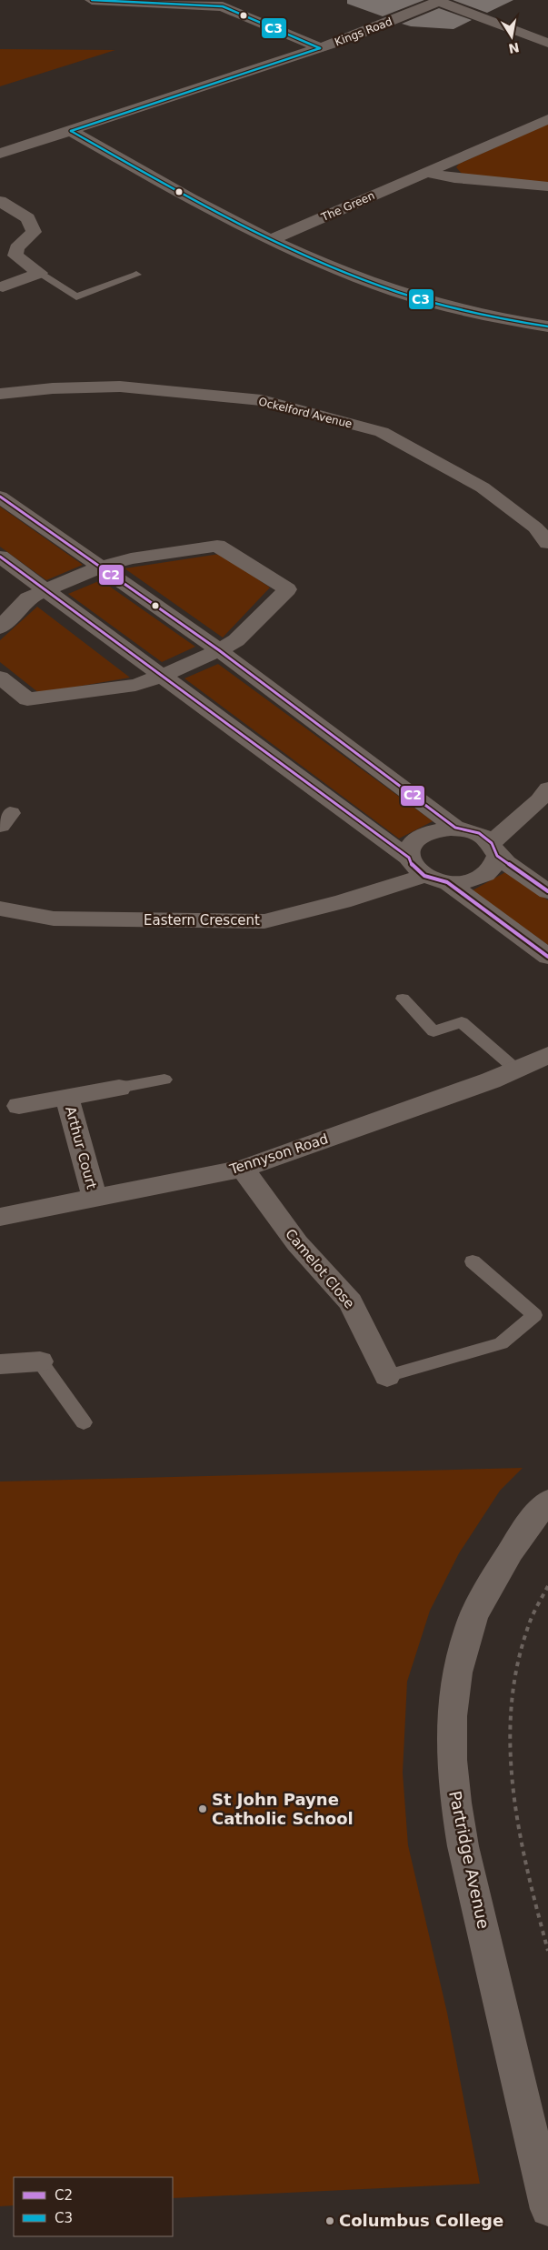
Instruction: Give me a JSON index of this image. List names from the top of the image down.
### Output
{
  "streets": {
    "street": [
      "Kings Road",
      "The Green",
      "Ockelford Avenue",
      "Eastern Crescent",
      "Arthur Court",
      "Tennyson Road",
      "Camelot Close",
      "Partridge Avenue"
    ]
  },
  "crossings": [
    ["Arthur Court", "Tennyson Road"],
    ["Tennyson Road", "Camelot Close"]
  ],
  "places": ["St John Payne Catholic School", "Columbus College"],
  "lines": ["transit line C3", "transit line C2"],
  "legend": ["C2", "C3"],
  "north": "bottom"
}
